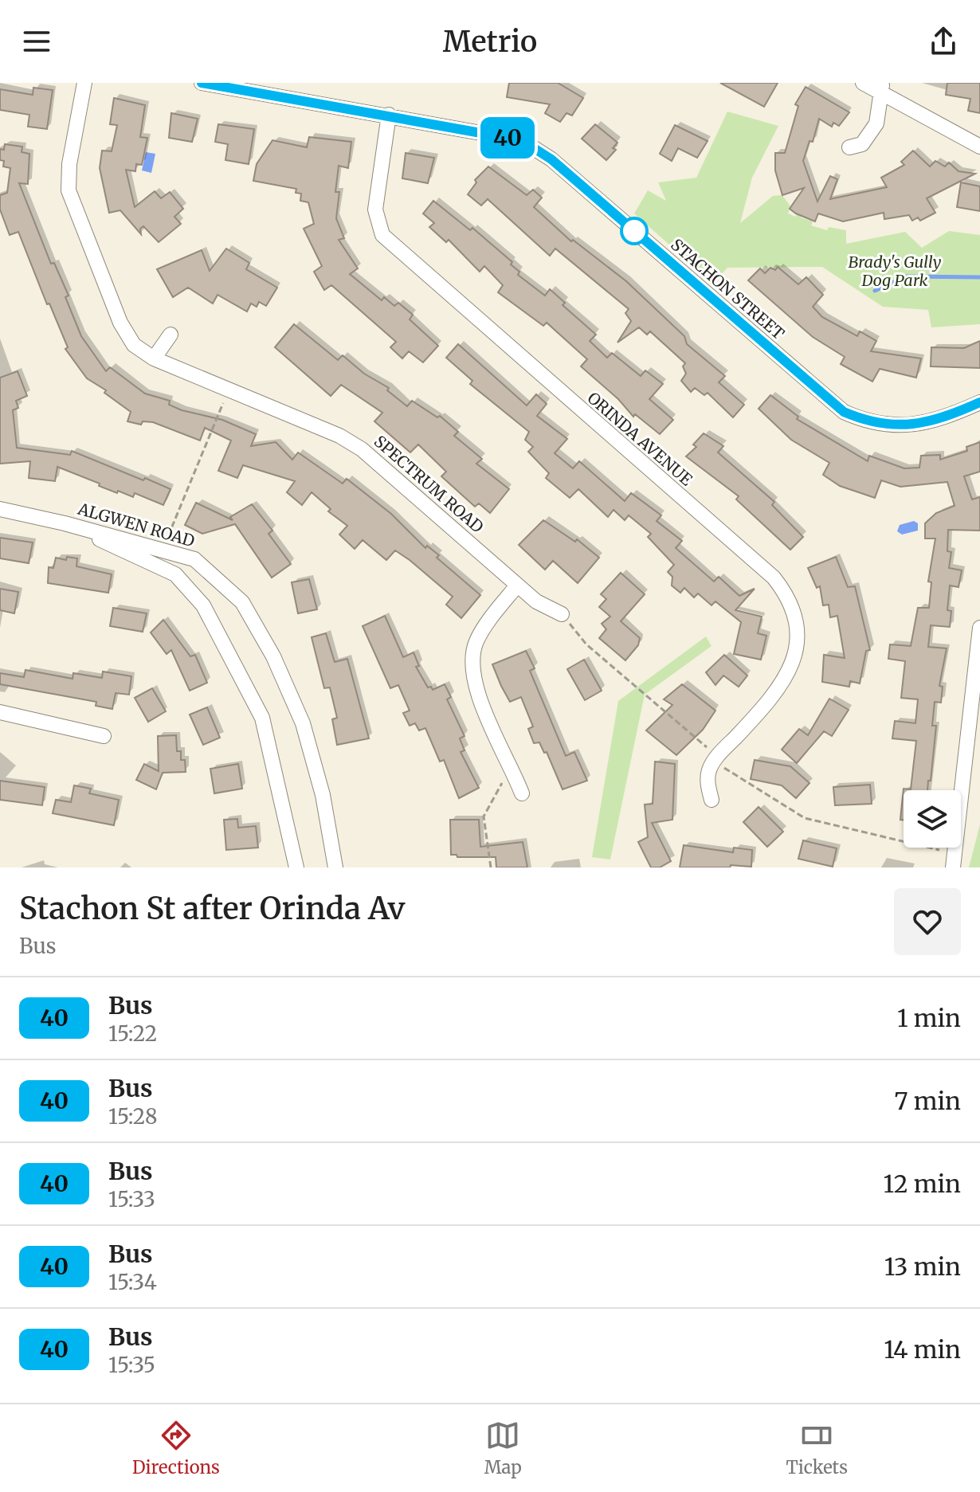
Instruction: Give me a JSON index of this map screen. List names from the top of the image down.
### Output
{
  "streets": {
    "street": [
      "STACHON STREET",
      "ORINDA AVENUE",
      "SPECTRUM ROAD",
      "ALGWEN ROAD"
    ]
  },
  "crossings": [
    ["STACHON STREET", "ORINDA AVENUE"]
  ],
  "parks": ["Brady's Gully Dog Park"],
  "lines": ["bus line 40"],
  "page": {
    "header": "Metrio",
    "on_map": "40",
    "heading": ["Stachon St after Orinda Av", "Bus"],
    "list": [
      {
        "mark": "40",
        "name": "Bus",
        "note": "15:22",
        "value": "1 min"
      },
      {
        "mark": "40",
        "name": "Bus",
        "note": "15:28",
        "value": "7 min"
      },
      {
        "mark": "40",
        "name": "Bus",
        "note": "15:33",
        "value": "12 min"
      },
      {
        "mark": "40",
        "name": "Bus",
        "note": "15:34",
        "value": "13 min"
      },
      {
        "mark": "40",
        "name": "Bus",
        "note": "15:35",
        "value": "14 min"
      }
    ],
    "tabs": ["Directions", "Map", "Tickets"]
  }
}
